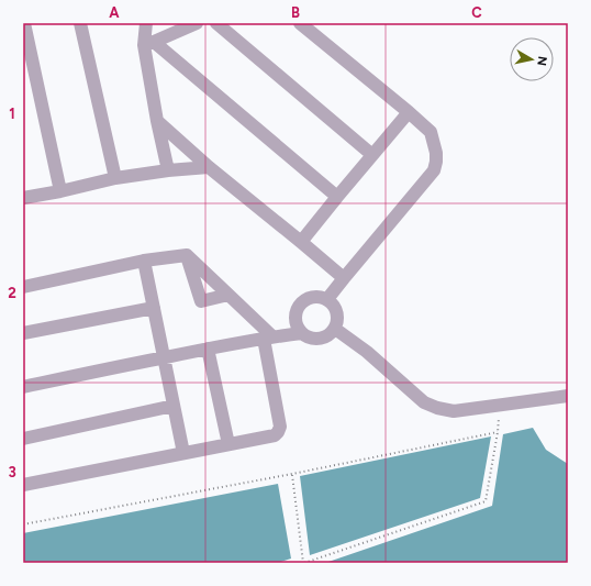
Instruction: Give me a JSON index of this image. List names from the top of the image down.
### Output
{
  "north": "right",
  "grid": {
    "columns": ["A", "B", "C"],
    "rows": ["1", "2", "3"]
  }
}
